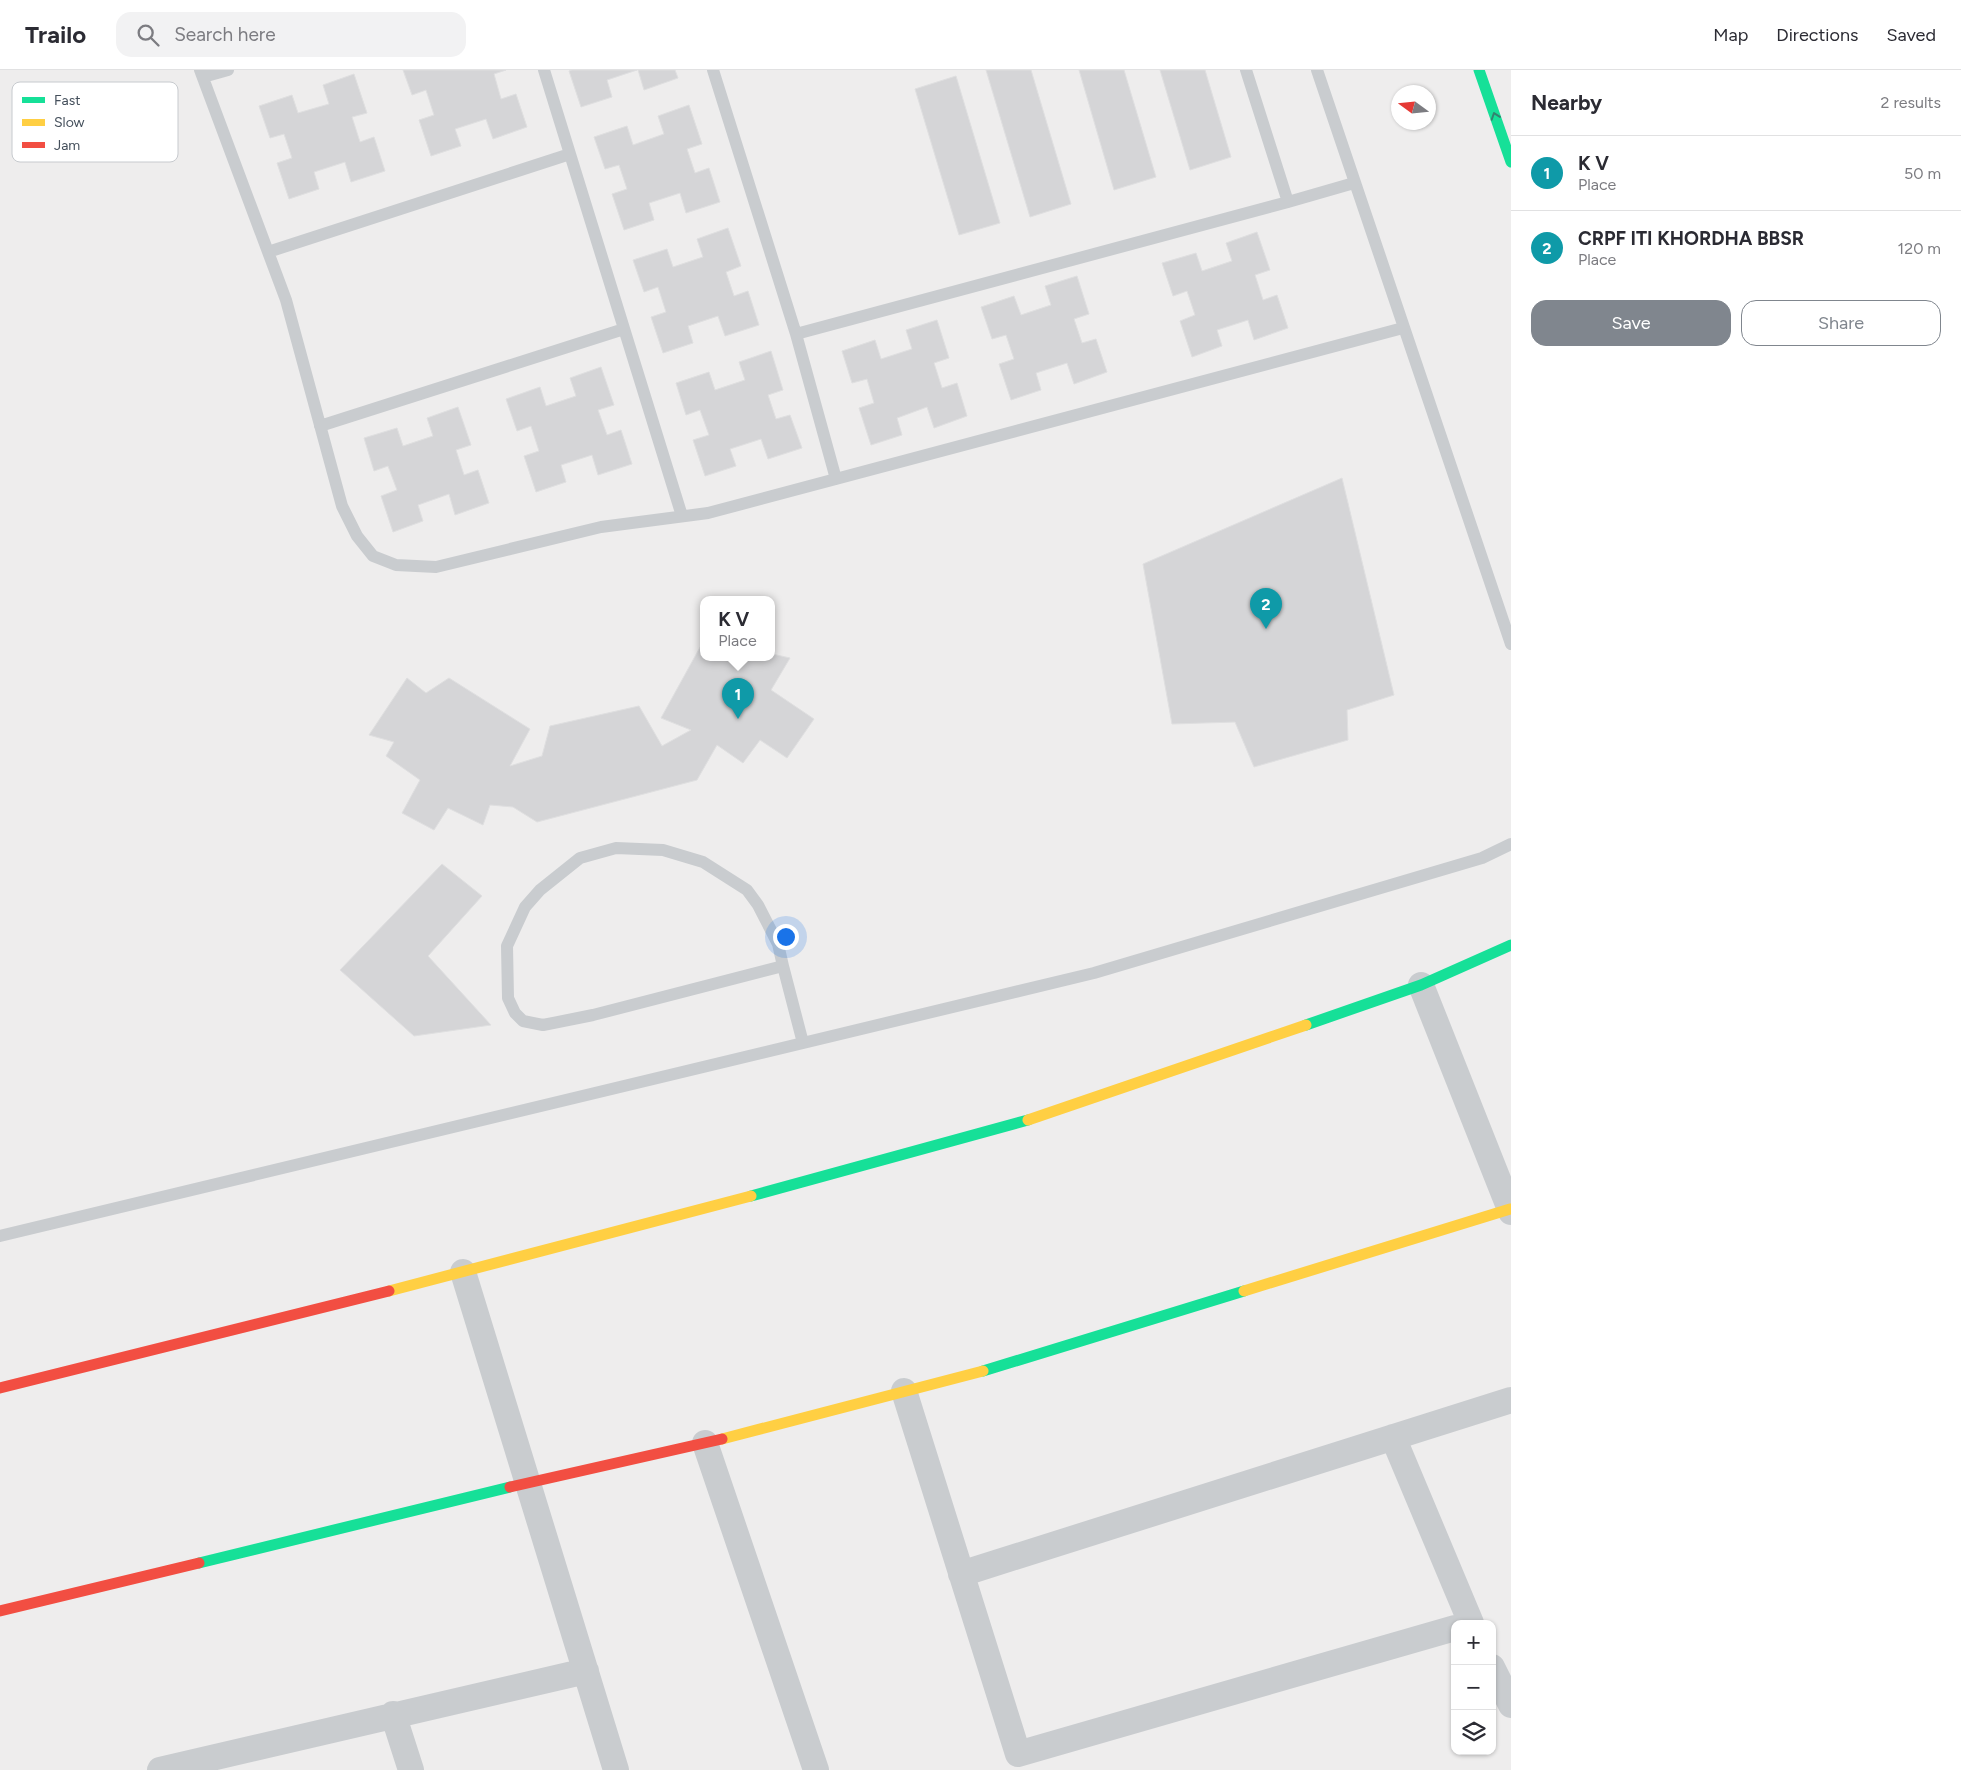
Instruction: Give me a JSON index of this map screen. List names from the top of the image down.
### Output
{
  "legend": ["Fast", "Slow", "Jam"],
  "north": "left",
  "page": {
    "header": "Trailo",
    "search": "Search here",
    "nav": ["Map", "Directions", "Saved"],
    "heading": ["Nearby", "2 results"],
    "list": [
      {
        "mark": "1",
        "name": "K V",
        "note": "Place",
        "value": "50 m"
      },
      {
        "mark": "2",
        "name": "CRPF ITI KHORDHA BBSR",
        "note": "Place",
        "value": "120 m"
      }
    ],
    "buttons": ["Save", "Share"],
    "pins": ["2", "1"],
    "popup": ["K V", "Place"],
    "map_buttons": ["+", "−"]
  }
}
